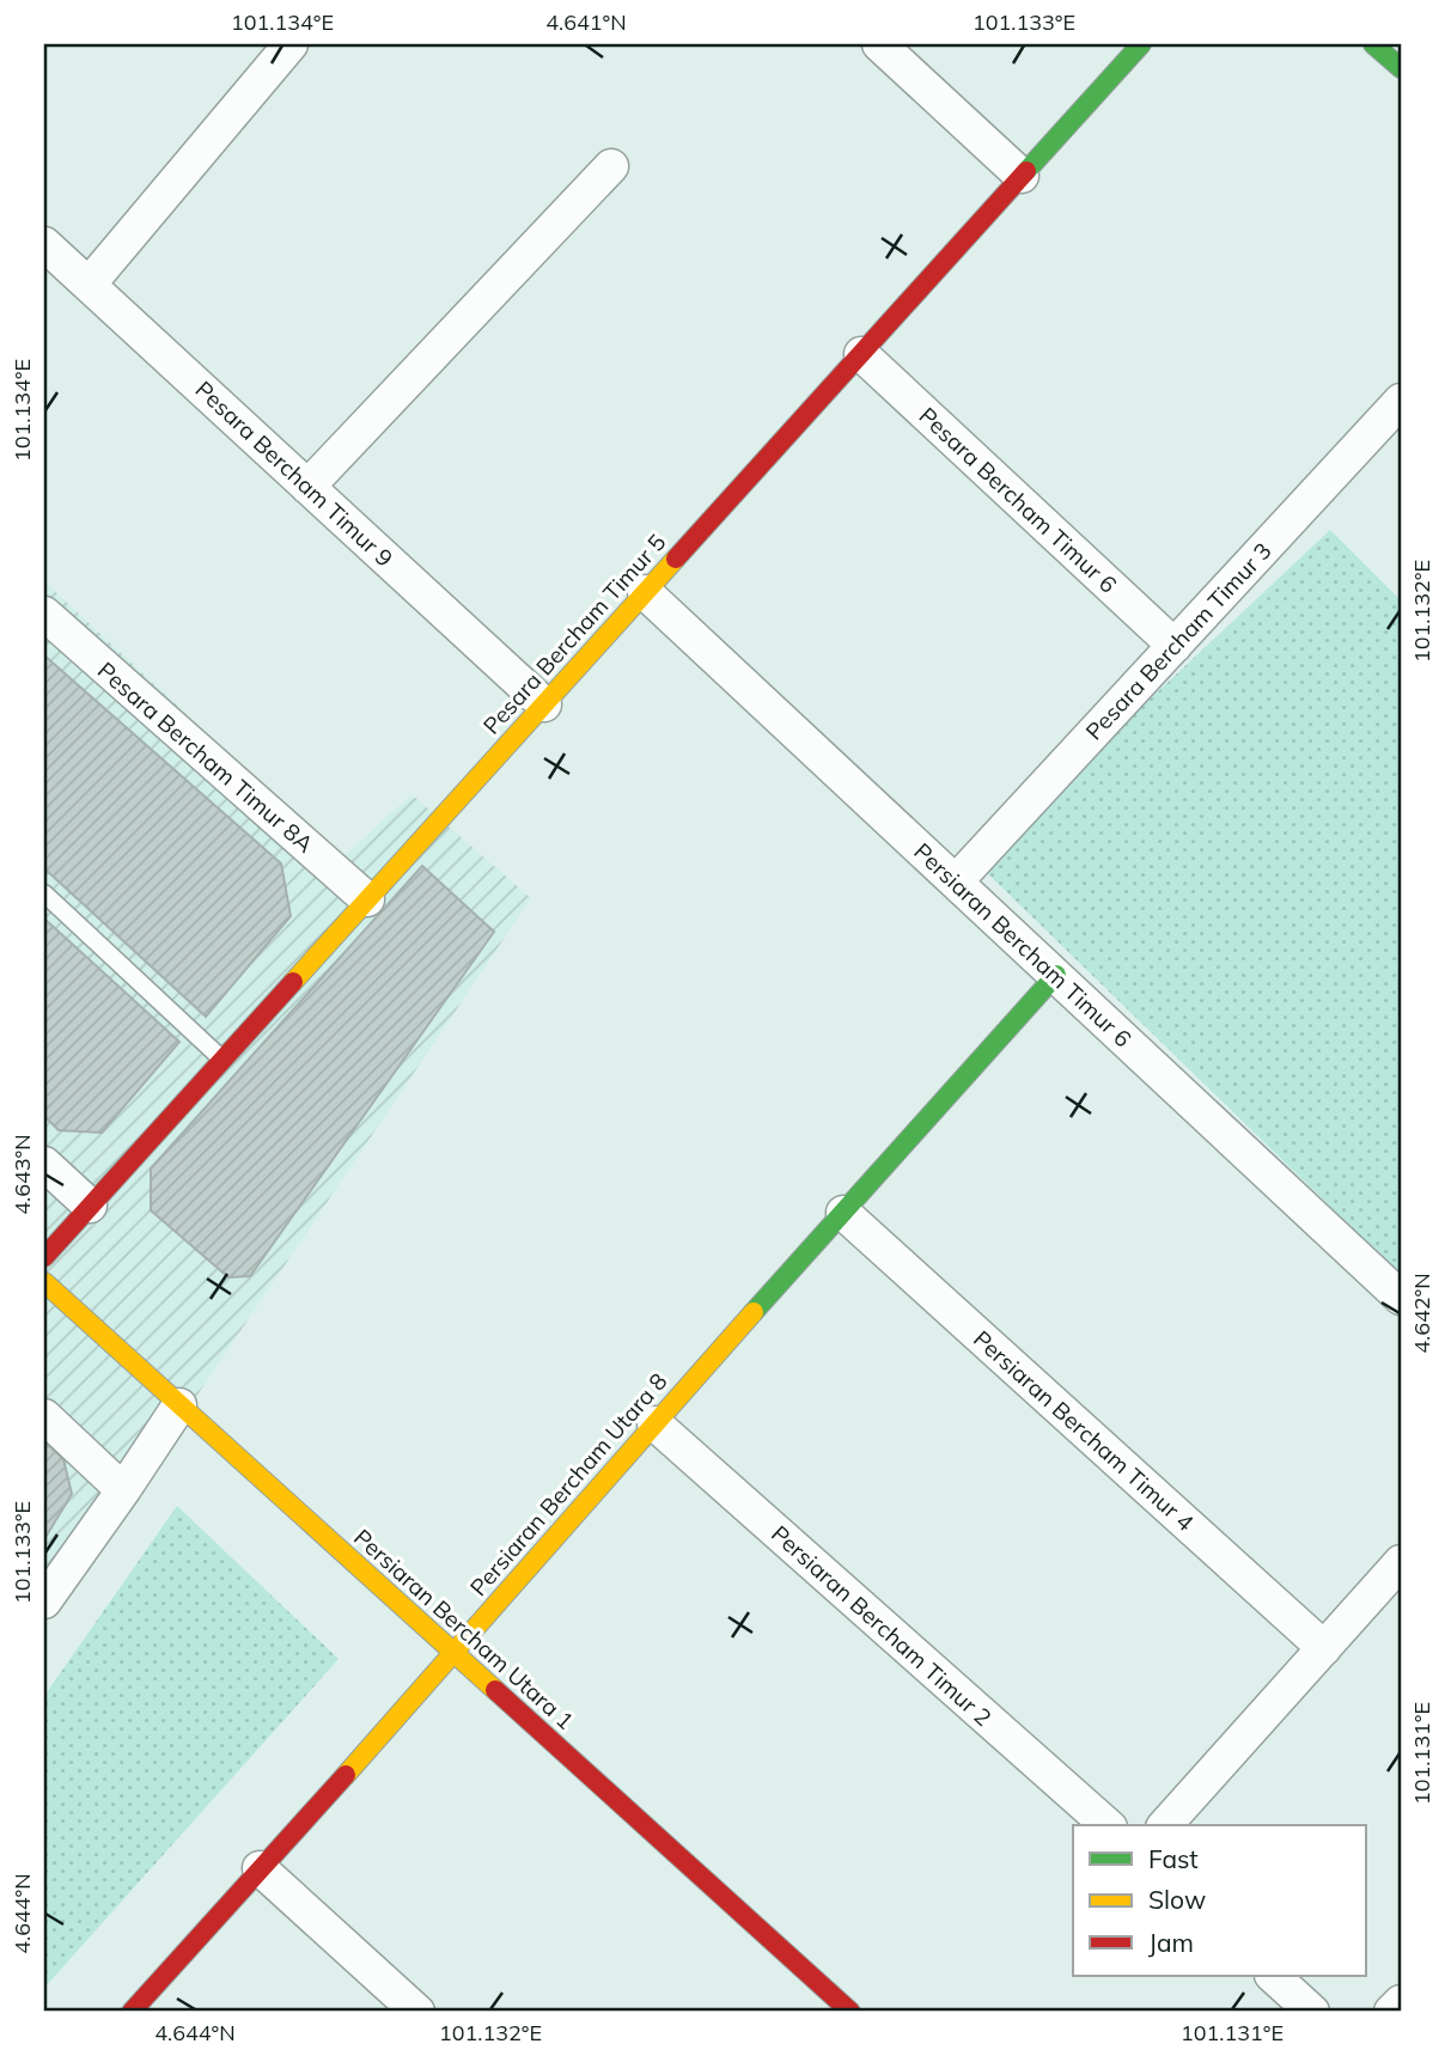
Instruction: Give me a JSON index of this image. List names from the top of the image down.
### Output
{
  "streets": {
    "street": [
      "Pesara Bercham Timur 9",
      "Pesara Bercham Timur 6",
      "Pesara Bercham Timur 5",
      "Pesara Bercham Timur 3",
      "Pesara Bercham Timur 8A",
      "Persiaran Bercham Timur 6",
      "Persiaran Bercham Timur 4",
      "Persiaran Bercham Utara 8",
      "Persiaran Bercham Timur 2",
      "Persiaran Bercham Utara 1"
    ]
  },
  "crossings": [
    ["Pesara Bercham Timur 9", "Pesara Bercham Timur 5"],
    ["Pesara Bercham Timur 6", "Pesara Bercham Timur 5"],
    ["Pesara Bercham Timur 6", "Pesara Bercham Timur 3"],
    ["Pesara Bercham Timur 5", "Pesara Bercham Timur 8A"],
    ["Pesara Bercham Timur 5", "Persiaran Bercham Timur 6"],
    ["Pesara Bercham Timur 3", "Persiaran Bercham Timur 6"],
    ["Persiaran Bercham Timur 6", "Persiaran Bercham Utara 8"],
    ["Persiaran Bercham Timur 4", "Persiaran Bercham Utara 8"],
    ["Persiaran Bercham Utara 8", "Persiaran Bercham Timur 2"],
    ["Persiaran Bercham Utara 8", "Persiaran Bercham Utara 1"]
  ],
  "legend": ["Fast", "Slow", "Jam"],
  "coordinates": [
    "101.134°E",
    "4.641°N",
    "101.133°E",
    "101.132°E",
    "4.643°N",
    "4.642°N",
    "101.131°E",
    "4.644°N"
  ]
}
